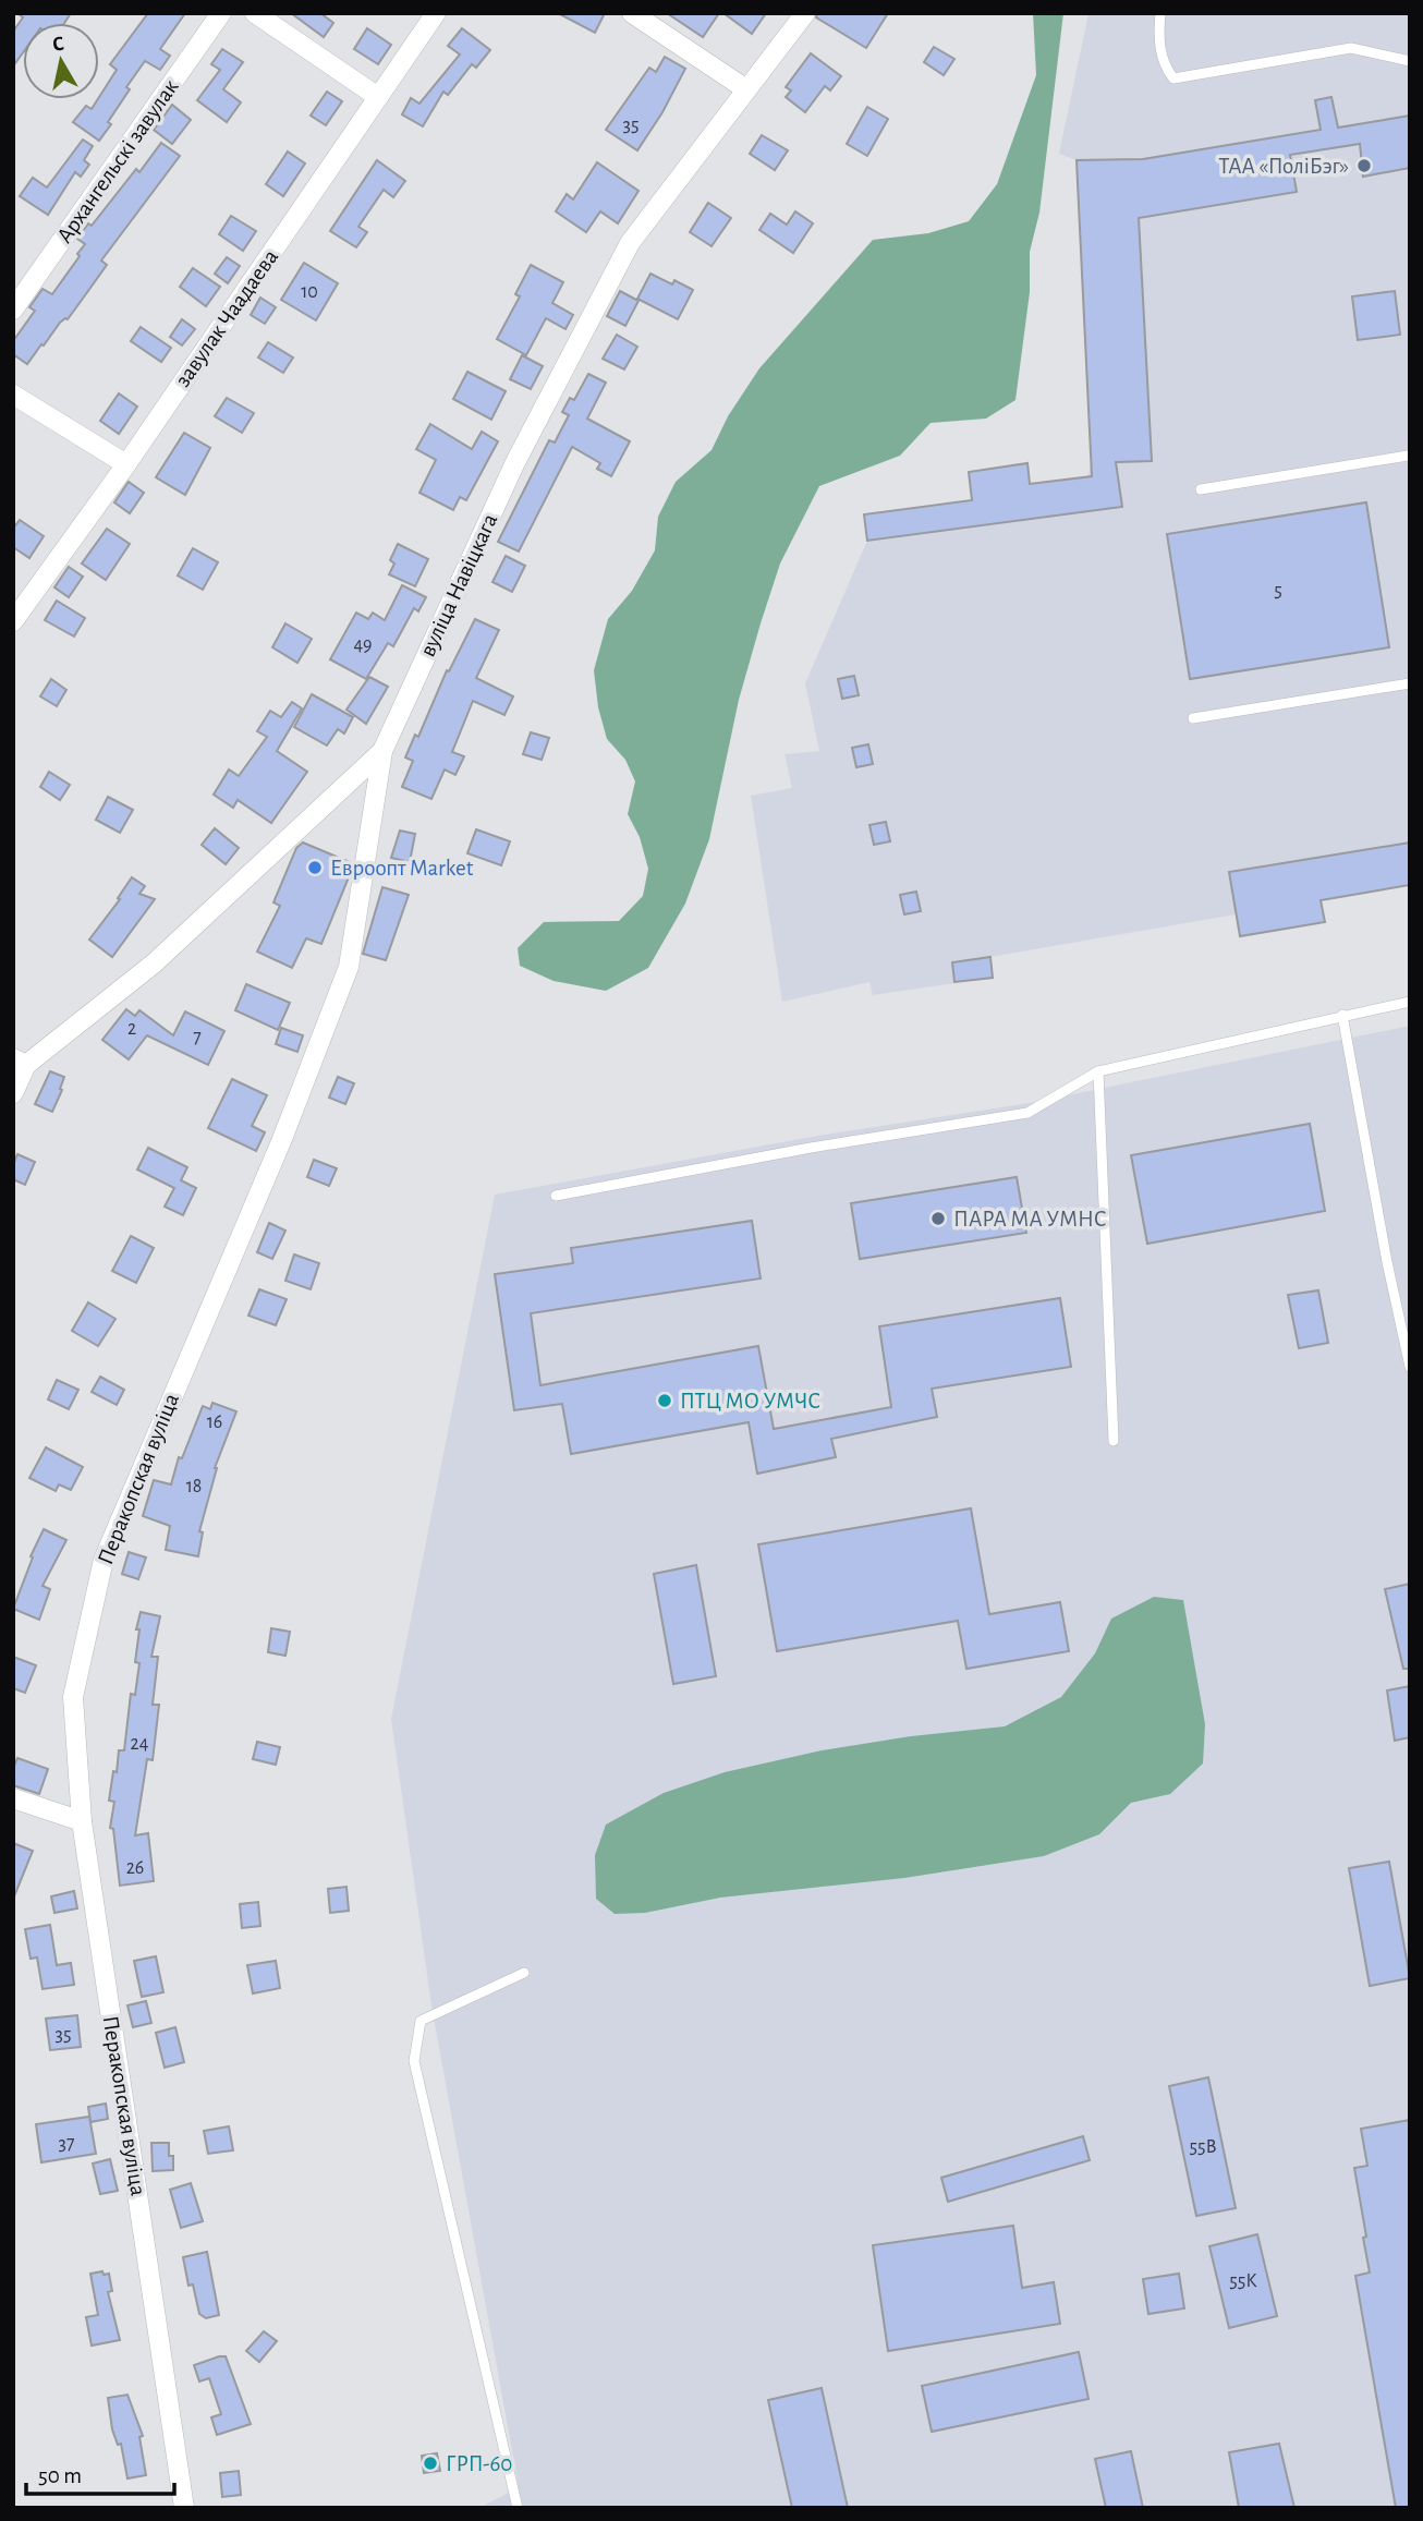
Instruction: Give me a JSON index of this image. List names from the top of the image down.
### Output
{
  "streets": {
    "street": [
      "Архангельскі завулак",
      "завулак Чаадаева",
      "вуліца Навіцкага",
      "Перакопская вуліца"
    ]
  },
  "crossings": [
    ["вуліца Навіцкага", "Перакопская вуліца"]
  ],
  "places": [
    "ТАА «ПоліБэг»",
    "Евроопт Market",
    "ПАРА МА УМНС",
    "ПТЦ МО УМЧС",
    "ГРП-60"
  ],
  "house_numbers": [
    "35",
    "10",
    "5",
    "49",
    "2",
    "7",
    "16",
    "18",
    "24",
    "26",
    "35",
    "37",
    "55В",
    "55К"
  ],
  "scale_bar": "50 m",
  "north": "top"
}
